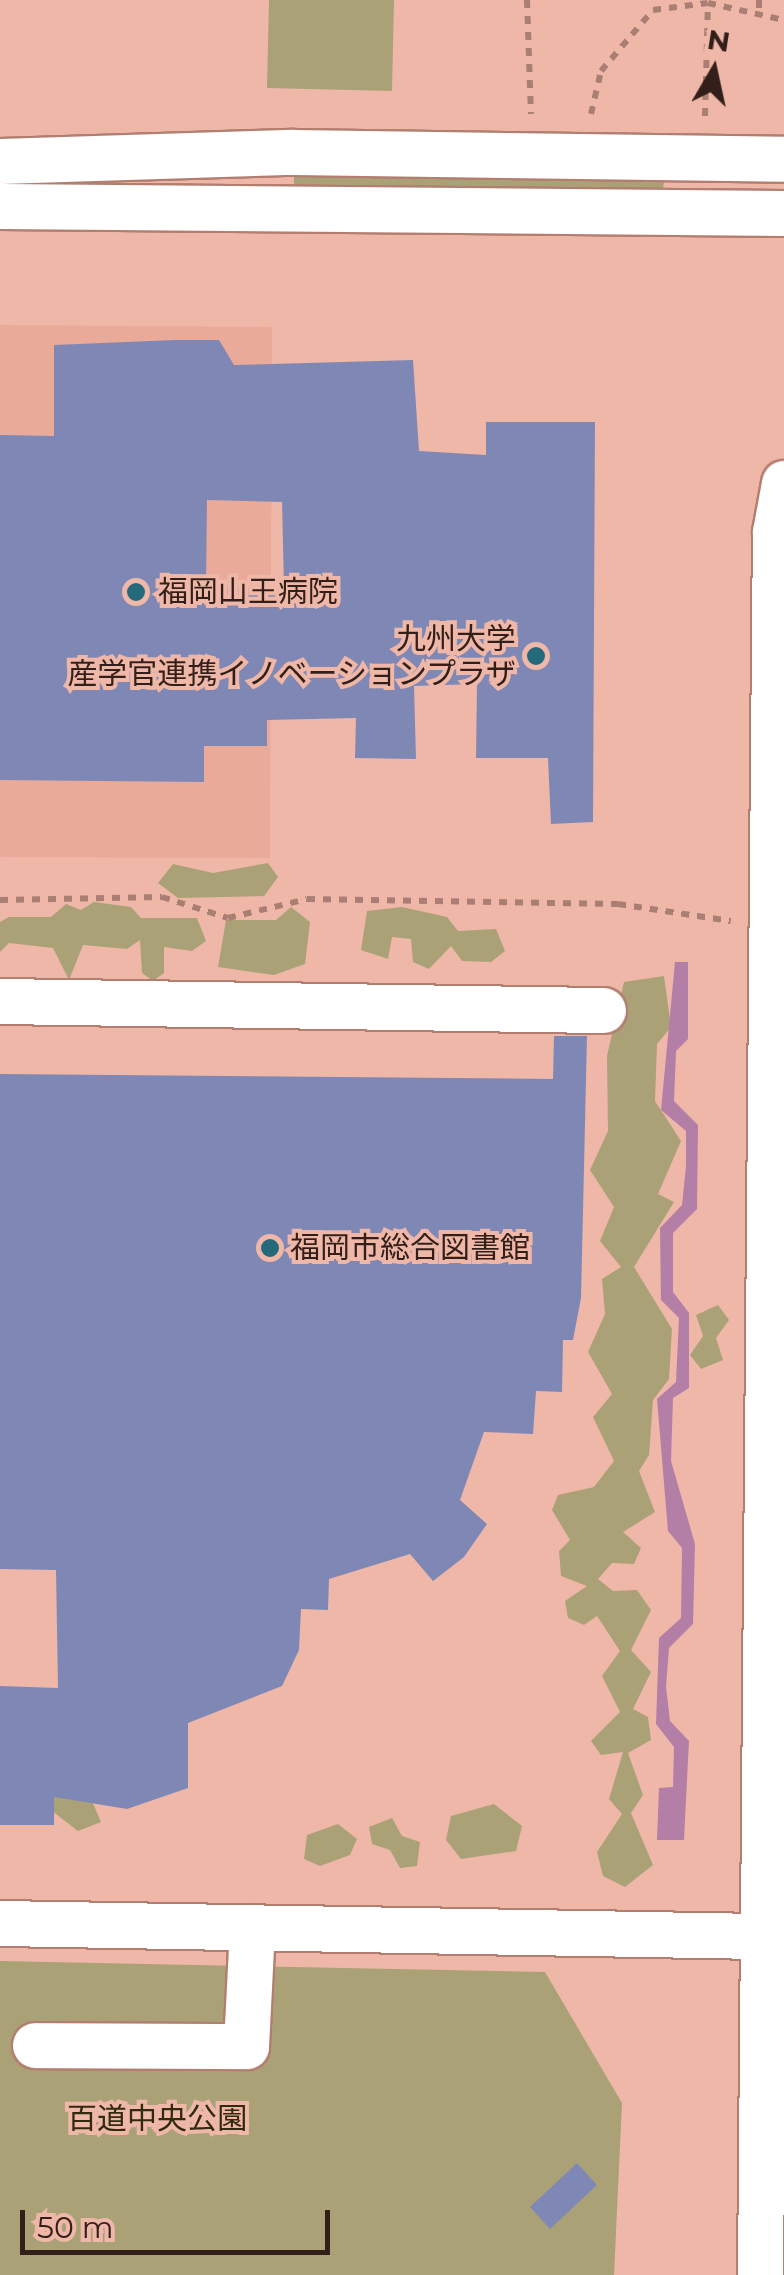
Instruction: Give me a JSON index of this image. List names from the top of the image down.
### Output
{
  "parks": ["百道中央公園"],
  "places": ["福岡山王病院", "九州大学 産学官連携イノベーションプラザ", "福岡市総合図書館"],
  "scale_bar": "50 m",
  "north": "top"
}
